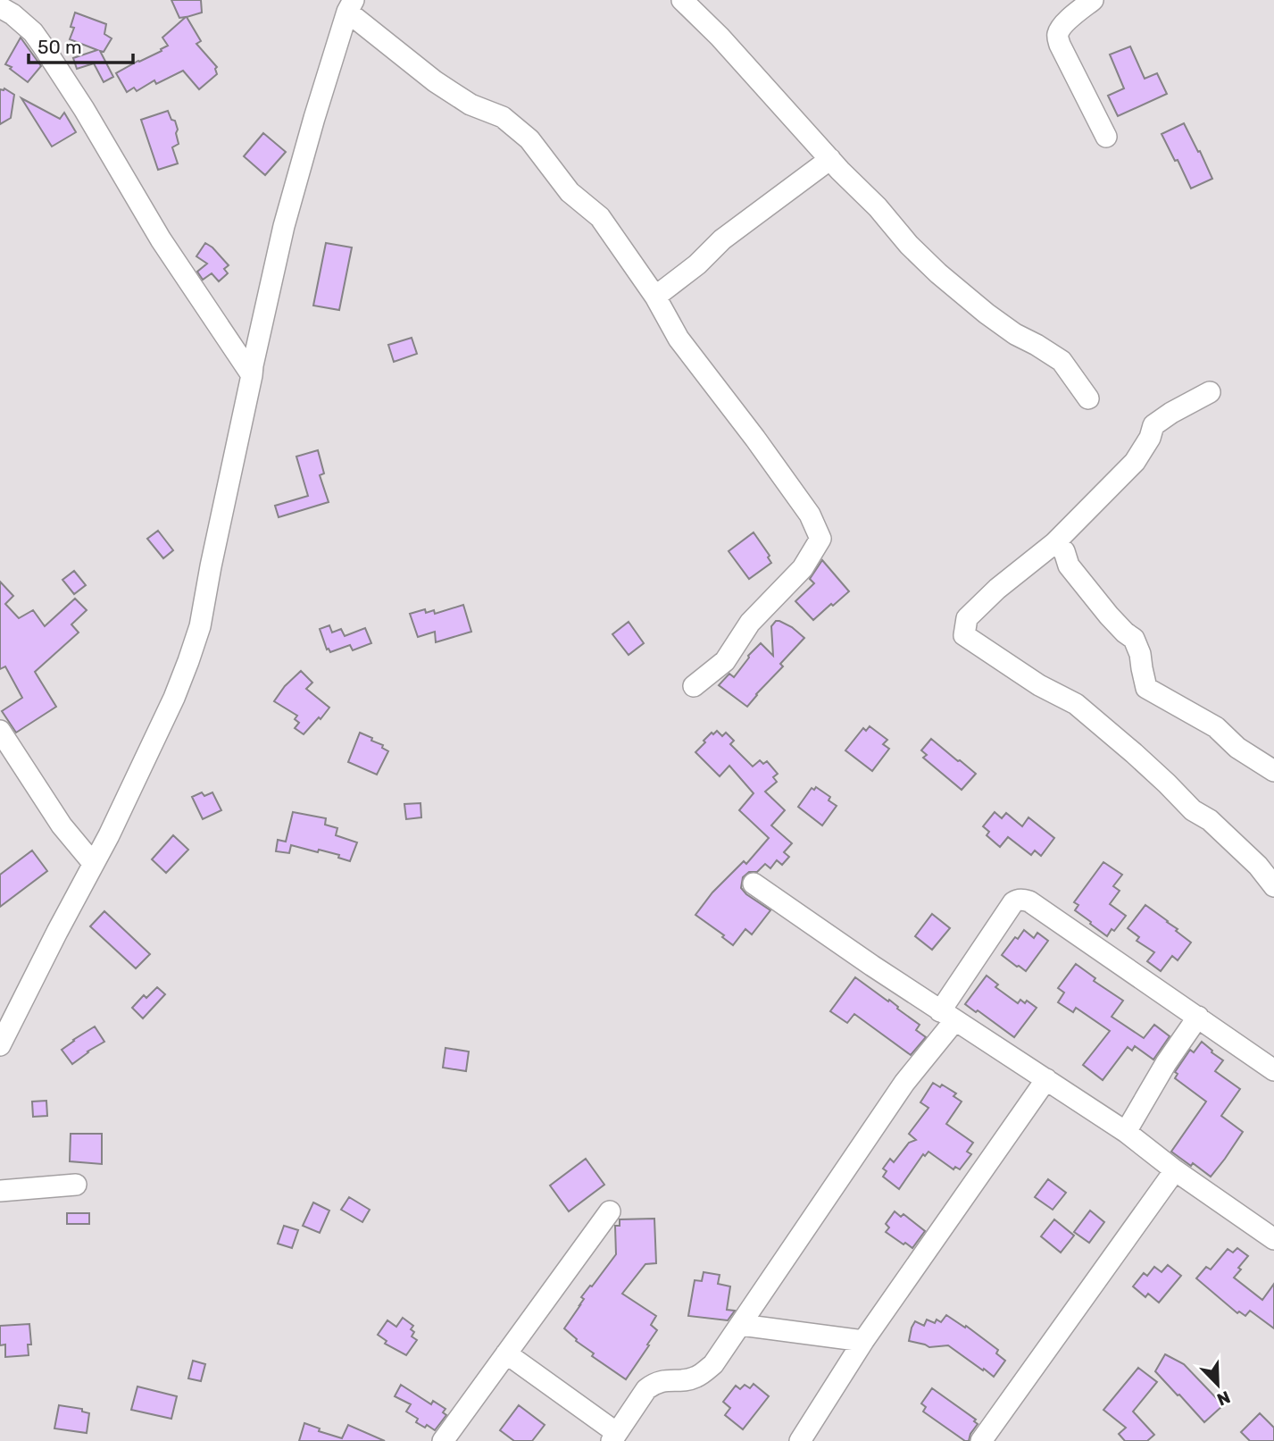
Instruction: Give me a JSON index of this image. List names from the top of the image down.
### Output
{
  "scale_bar": "50 m",
  "north": "bottom right"
}
